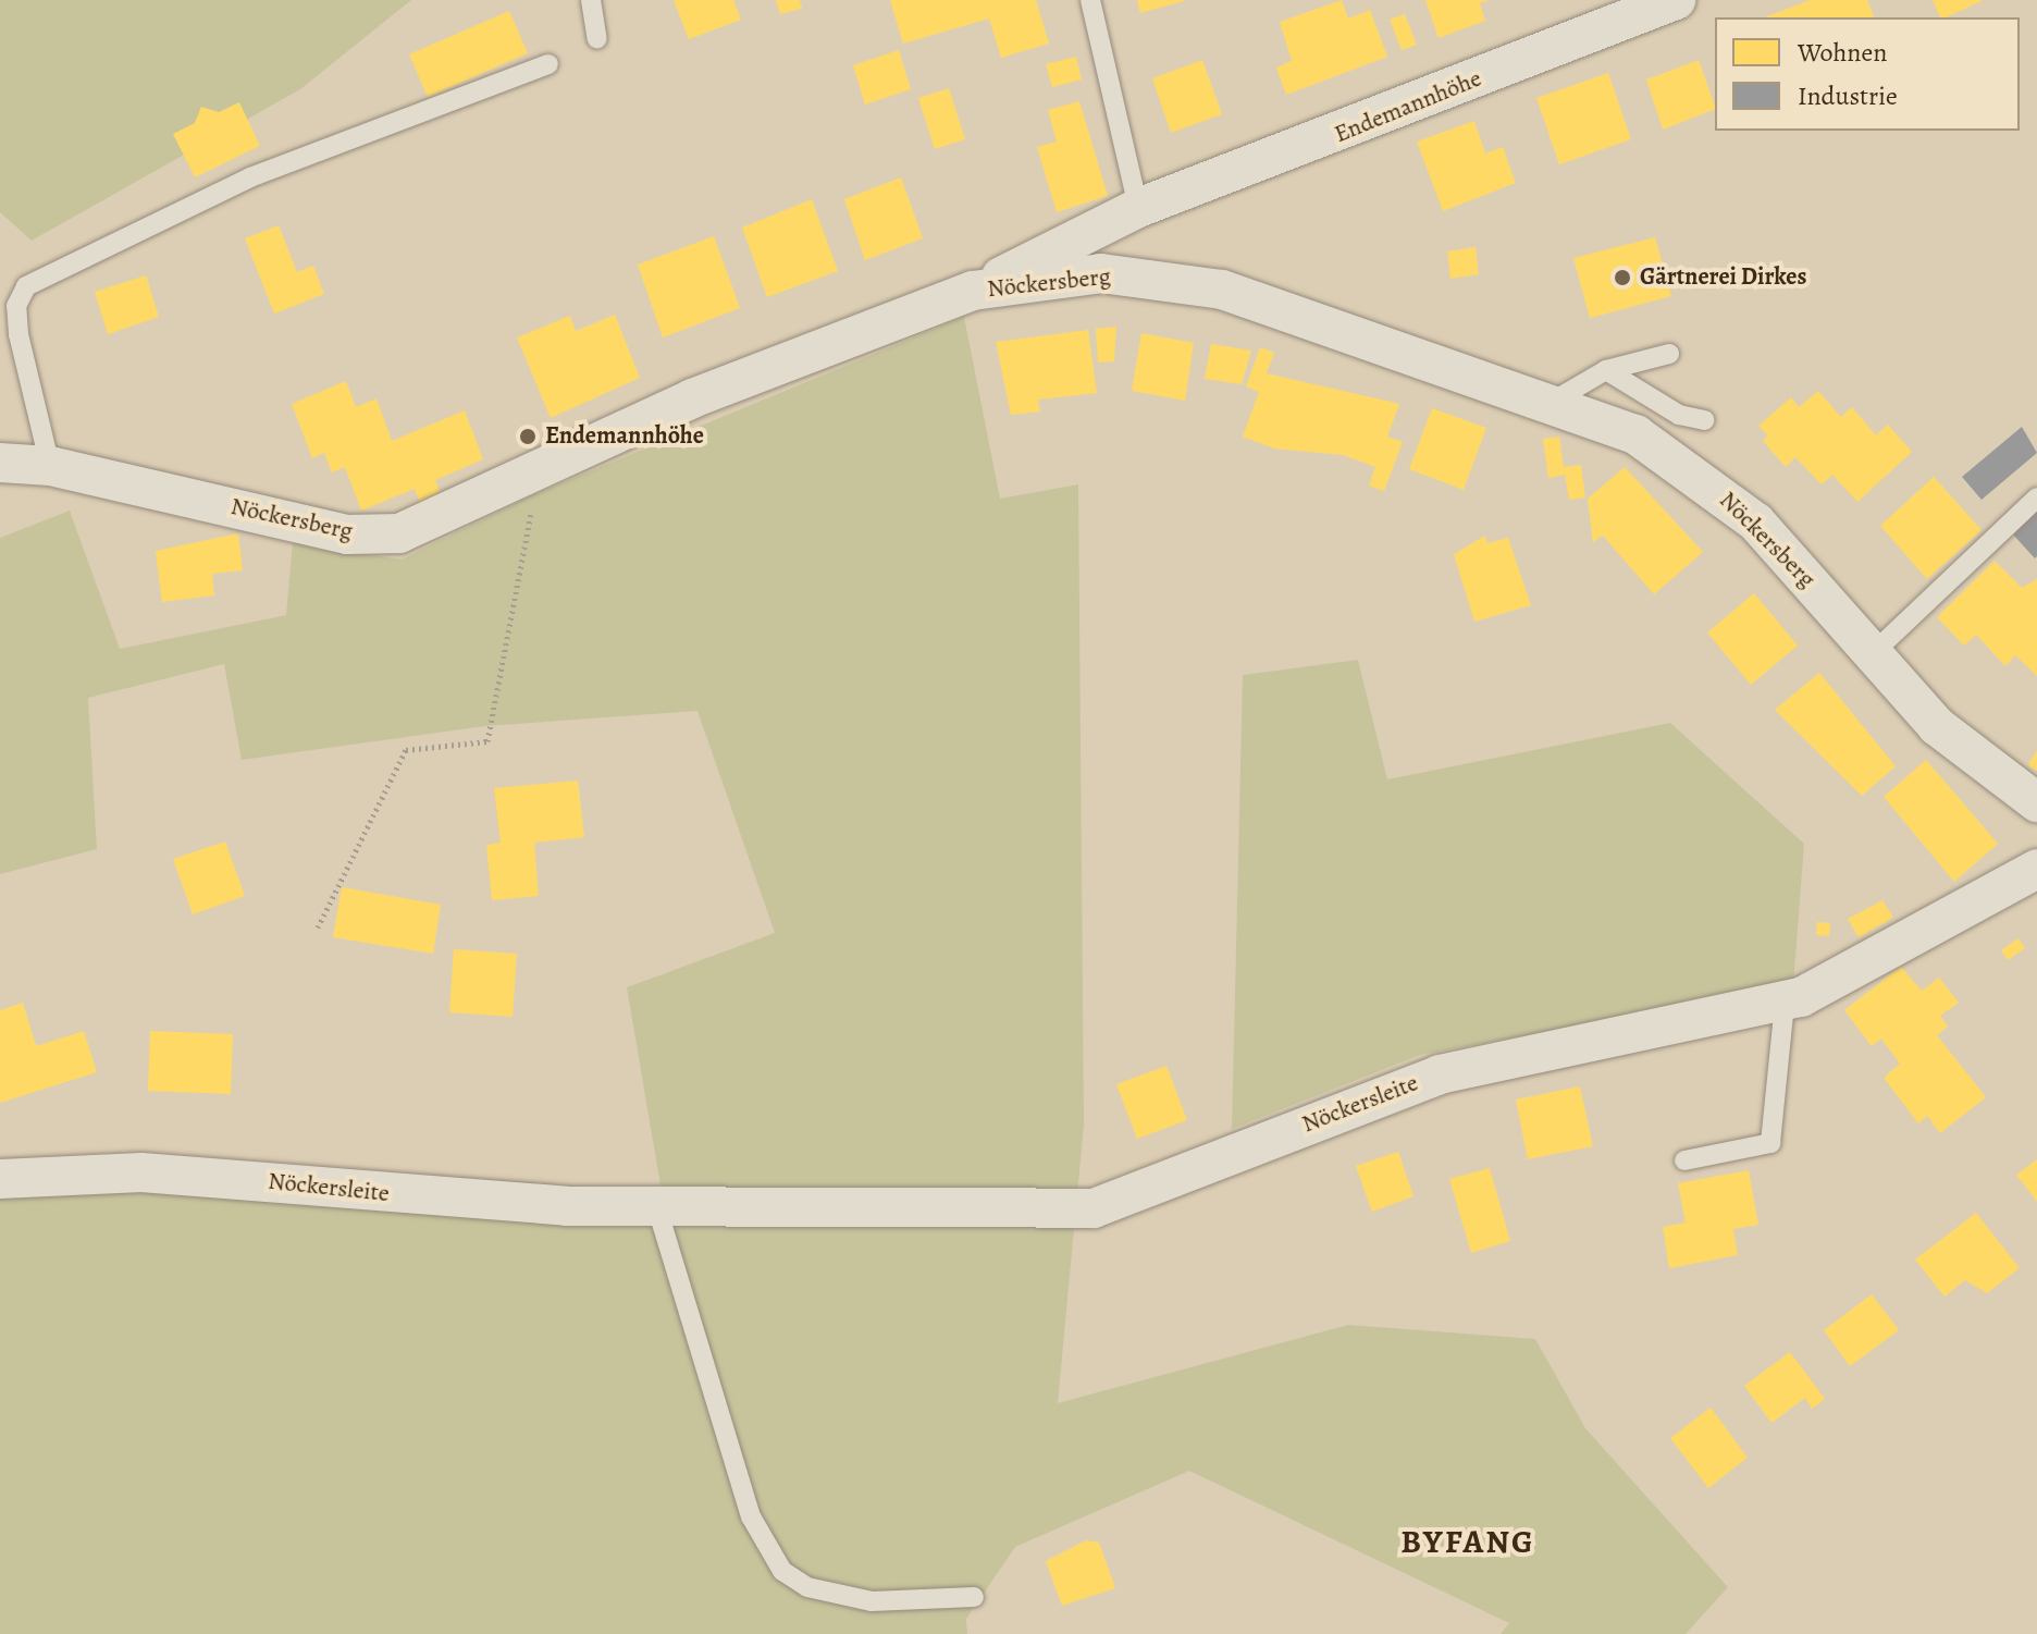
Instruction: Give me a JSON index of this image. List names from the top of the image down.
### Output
{
  "streets": {
    "street": ["Endemannhöhe", "Nöckersberg", "Nöckersleite"]
  },
  "crossings": [
    ["Endemannhöhe", "Nöckersberg"]
  ],
  "districts": ["BYFANG"],
  "places": ["Gärtnerei Dirkes", "Endemannhöhe"],
  "legend": ["Wohnen", "Industrie"]
}
